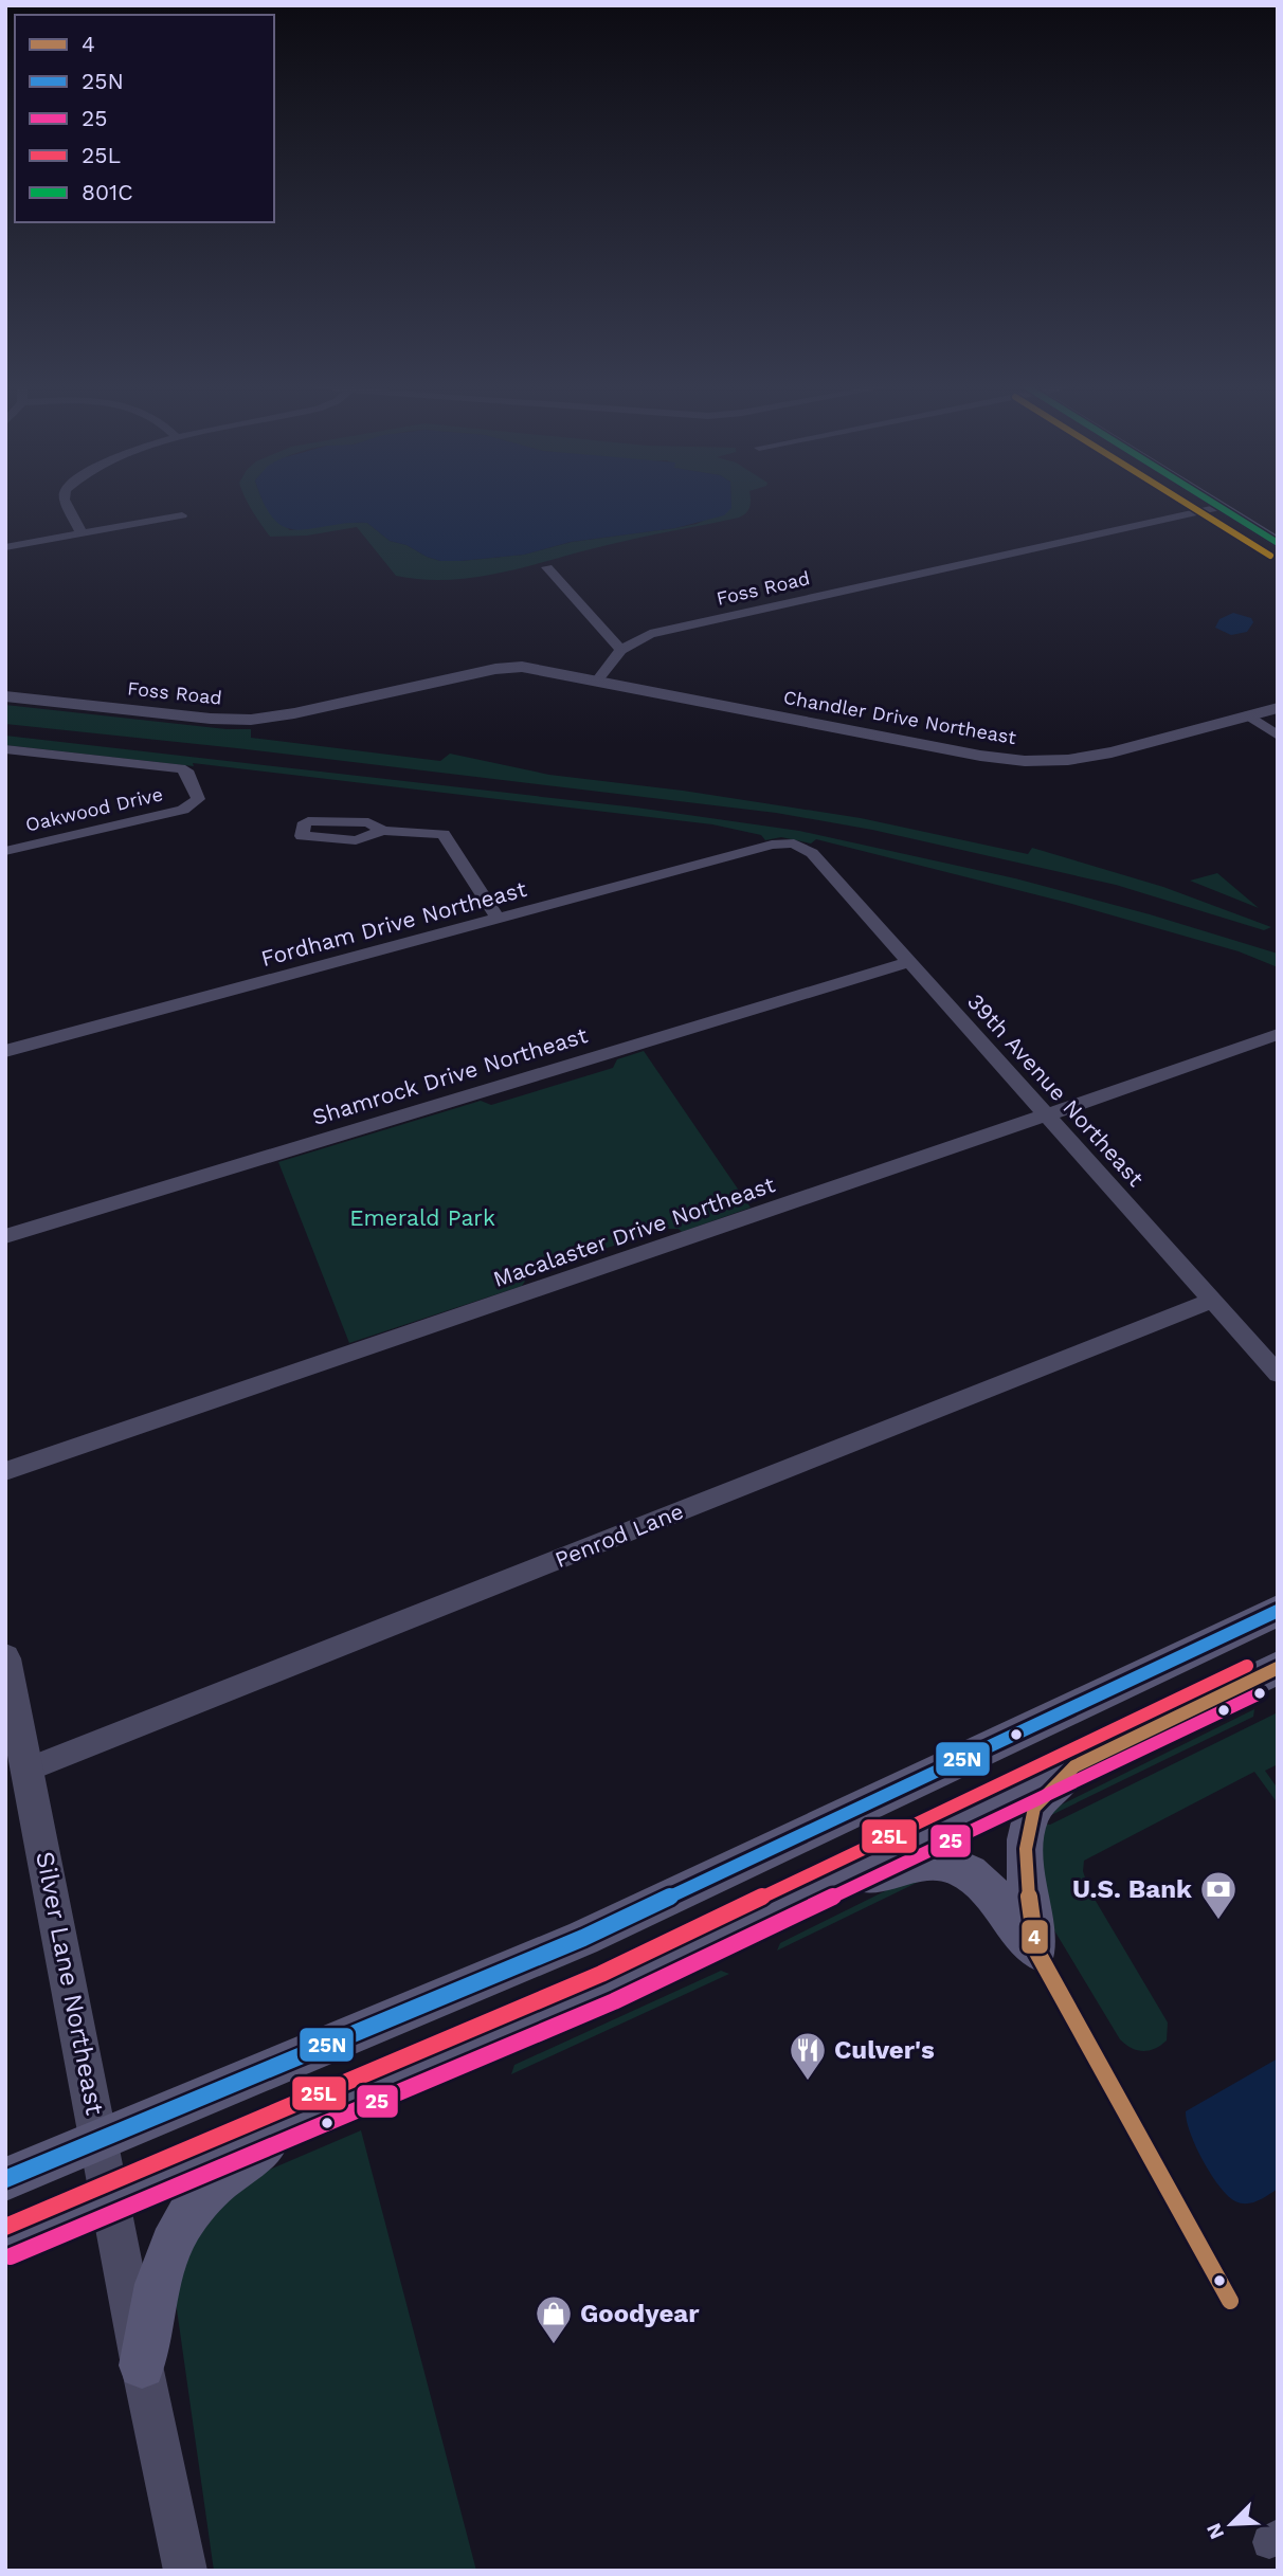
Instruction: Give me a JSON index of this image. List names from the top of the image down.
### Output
{
  "streets": {
    "street": [
      "Foss Road",
      "Chandler Drive Northeast",
      "Oakwood Drive",
      "Fordham Drive Northeast",
      "Shamrock Drive Northeast",
      "39th Avenue Northeast",
      "Macalaster Drive Northeast",
      "Penrod Lane",
      "Silver Lane Northeast"
    ]
  },
  "crossings": [
    ["Foss Road", "Chandler Drive Northeast"],
    ["Fordham Drive Northeast", "39th Avenue Northeast"],
    ["Shamrock Drive Northeast", "39th Avenue Northeast"],
    ["39th Avenue Northeast", "Macalaster Drive Northeast"],
    ["39th Avenue Northeast", "Penrod Lane"],
    ["Penrod Lane", "Silver Lane Northeast"]
  ],
  "parks": ["Emerald Park"],
  "places": {
    "bank": ["U.S. Bank"],
    "restaurant": ["Culver's"],
    "shop": ["Goodyear"]
  },
  "lines": [
    "transit line 801C",
    "transit line 25N",
    "transit line 25L",
    "transit line 4",
    "transit line 25"
  ],
  "legend": [
    "4",
    "25N",
    "25",
    "25L",
    "801C"
  ],
  "north": "bottom left"
}
